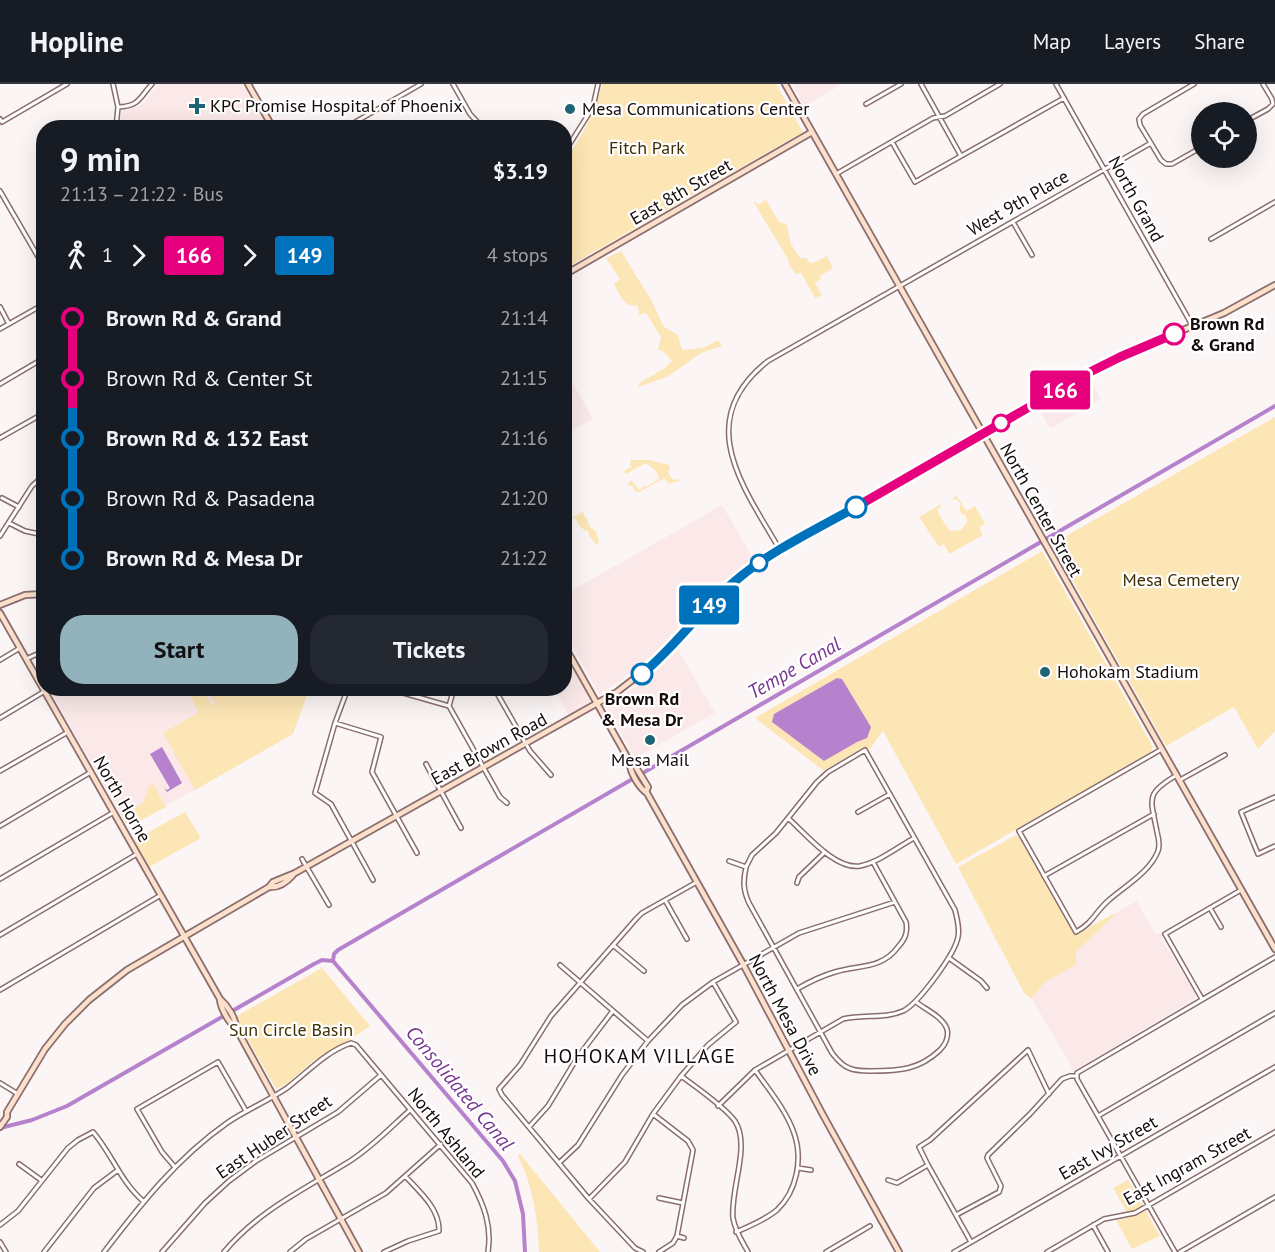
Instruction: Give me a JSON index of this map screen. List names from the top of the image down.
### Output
{
  "streets": {
    "main road": [
      "East 8th Street",
      "North Center Street",
      "East Brown Road",
      "North Horne",
      "North Mesa Drive"
    ],
    "street": [
      "North Grand",
      "West 9th Place",
      "North Ashland",
      "East Huber Street",
      "East Ivy Street",
      "East Ingram Street"
    ]
  },
  "crossings": [
    ["East 8th Street", "North Center Street"],
    ["North Grand", "West 9th Place"],
    ["North Grand", "East Brown Road"],
    ["West 9th Place", "North Center Street"],
    ["West 9th Place", "East Brown Road"],
    ["North Center Street", "East Brown Road"],
    ["East Brown Road", "North Horne"],
    ["East Brown Road", "North Mesa Drive"],
    ["North Horne", "North Ashland"],
    ["North Horne", "East Huber Street"],
    ["North Ashland", "East Huber Street"]
  ],
  "districts": ["HOHOKAM VILLAGE"],
  "water": ["Tempe Canal", "Consolidated Canal"],
  "parks": ["Fitch Park", "Mesa Cemetery", "Sun Circle Basin"],
  "places": {
    "health": ["KPC Promise Hospital of Phoenix"],
    "other": [
      "Mesa Communications Center",
      "Brown Rd & Grand",
      "Hohokam Stadium",
      "Brown Rd & Mesa Dr",
      "Mesa Mail"
    ]
  },
  "lines": ["bus line 166", "bus line 149"],
  "page": {
    "header": "Hopline",
    "nav": ["Map", "Layers", "Share"],
    "on_map": ["166", "149"],
    "heading": ["9 min", "21:13 – 21:22 · Bus", "$3.19"],
    "legs": [
      "1",
      "166",
      "149",
      "4 stops"
    ],
    "list": [
      {
        "name": "Brown Rd & Grand",
        "value": "21:14"
      },
      {
        "name": "Brown Rd & Center St",
        "value": "21:15"
      },
      {
        "name": "Brown Rd & 132 East",
        "value": "21:16"
      },
      {
        "name": "Brown Rd & Pasadena",
        "value": "21:20"
      },
      {
        "name": "Brown Rd & Mesa Dr",
        "value": "21:22"
      }
    ],
    "buttons": ["Start", "Tickets"]
  }
}
